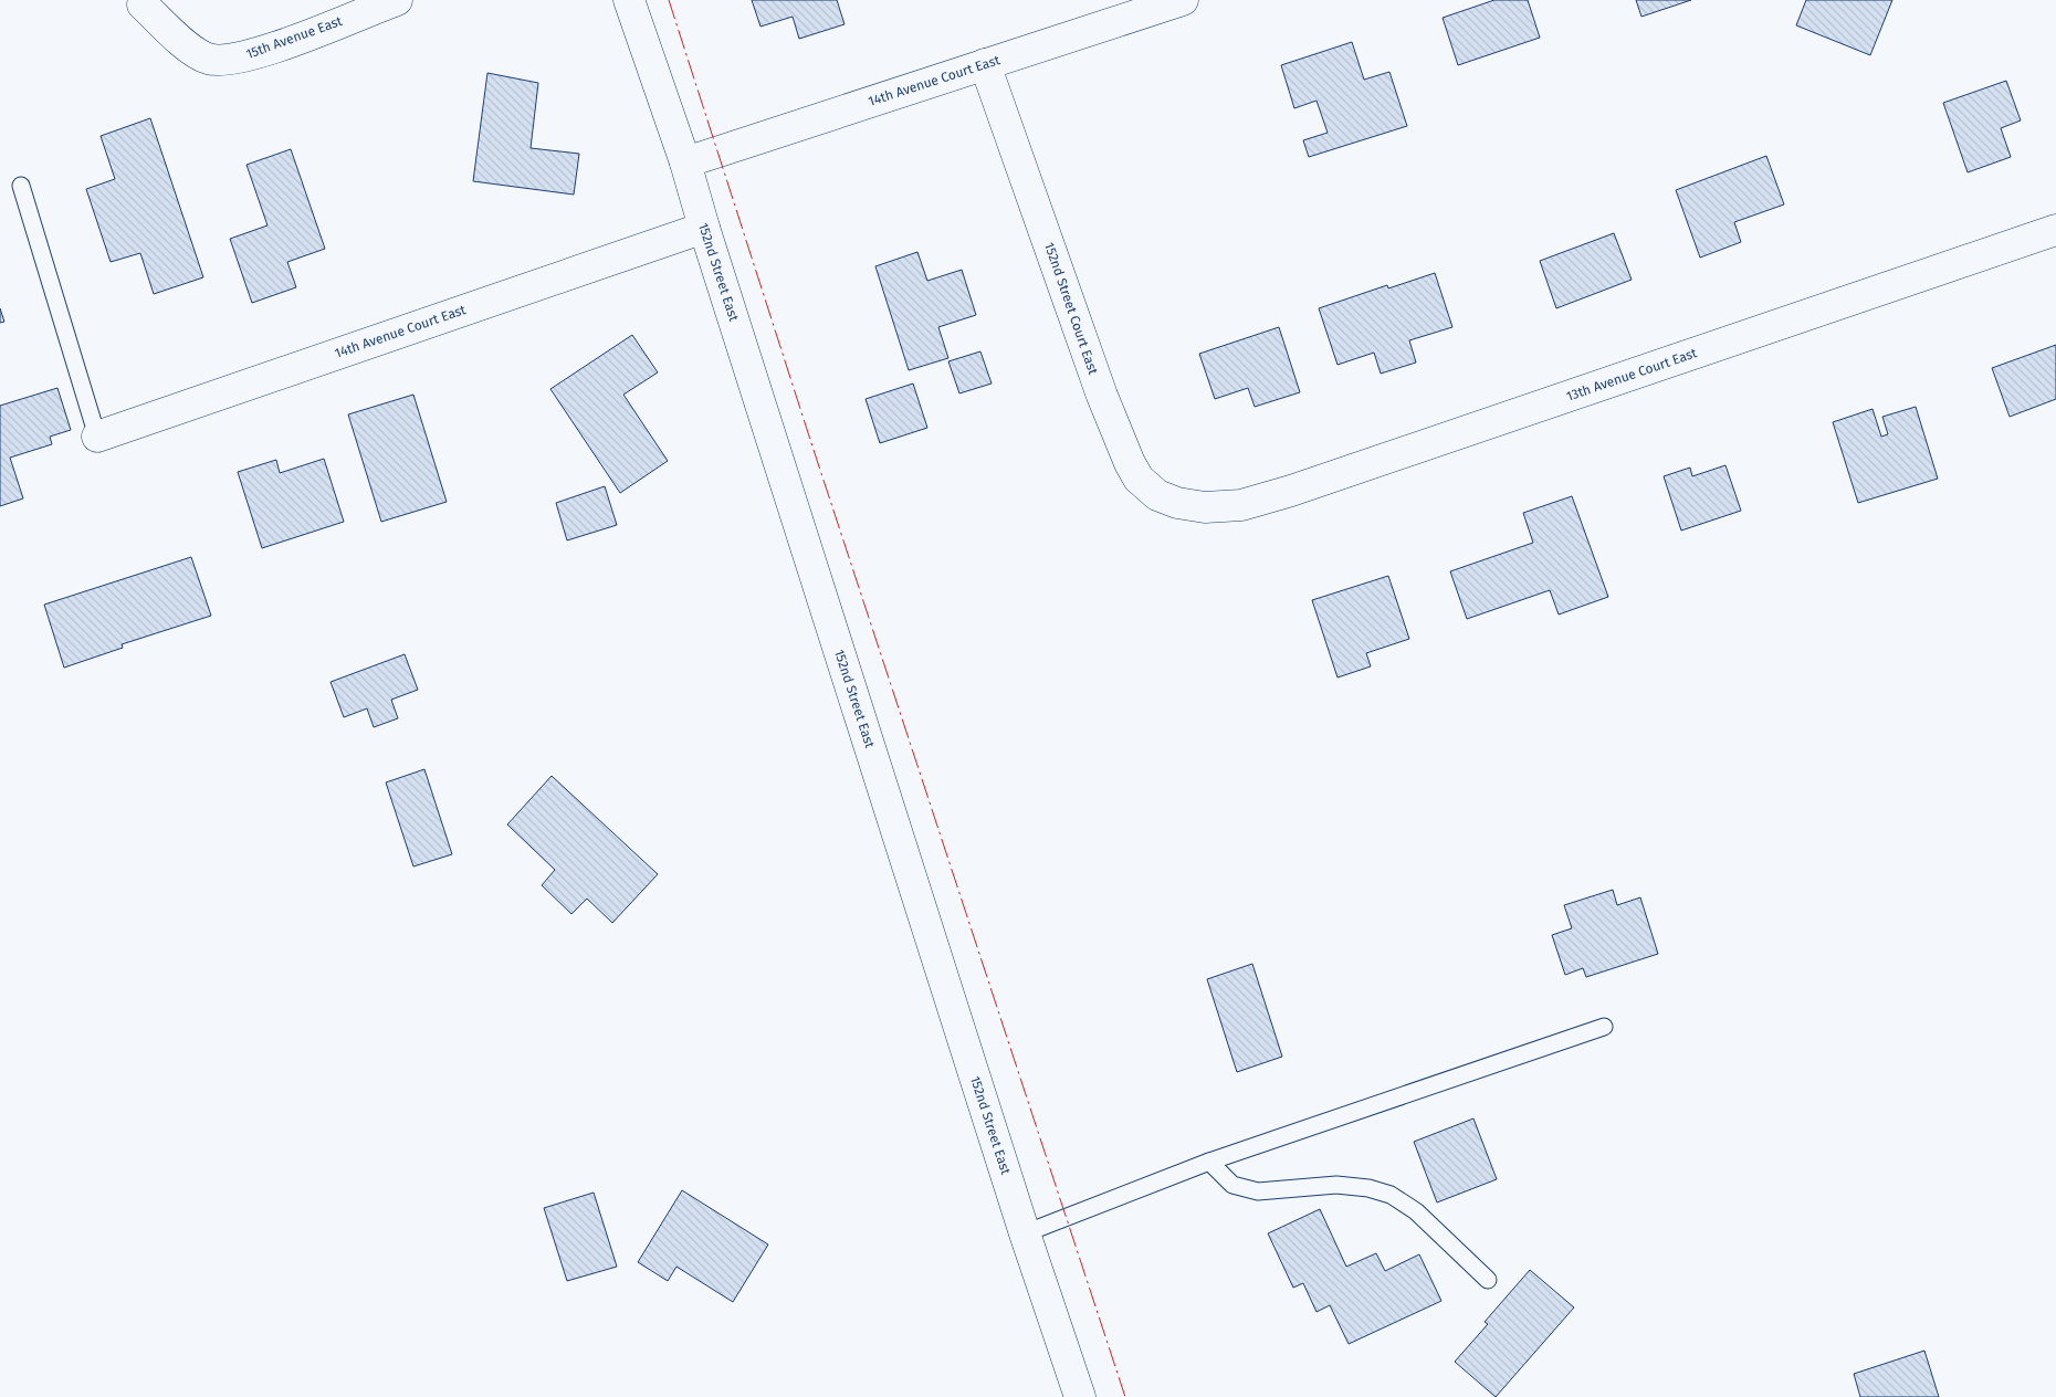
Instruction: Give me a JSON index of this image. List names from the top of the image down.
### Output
{
  "streets": {
    "street": [
      "15th Avenue East",
      "14th Avenue Court East",
      "152nd Street East",
      "152nd Street Court East",
      "13th Avenue Court East"
    ]
  },
  "crossings": [
    ["14th Avenue Court East", "152nd Street East"],
    ["14th Avenue Court East", "152nd Street Court East"],
    ["152nd Street Court East", "13th Avenue Court East"]
  ]
}
